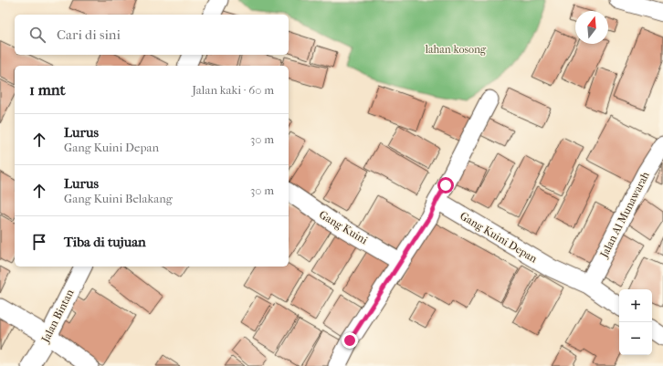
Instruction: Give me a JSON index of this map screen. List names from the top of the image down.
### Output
{
  "streets": {
    "street": [
      "Jalan Al Munawarah",
      "Gang Kuini",
      "Gang Kuini Depan",
      "Jalan Bintan"
    ]
  },
  "crossings": [
    ["Jalan Al Munawarah", "Gang Kuini Depan"]
  ],
  "parks": ["lahan kosong"],
  "north": "top",
  "page": {
    "search": "Cari di sini",
    "heading": ["1 mnt", "Jalan kaki · 60 m"],
    "list": [
      ["Lurus", "Gang Kuini Depan", "30 m"],
      ["Lurus", "Gang Kuini Belakang", "30 m"],
      "Tiba di tujuan"
    ],
    "map_buttons": ["+", "−"]
  }
}
